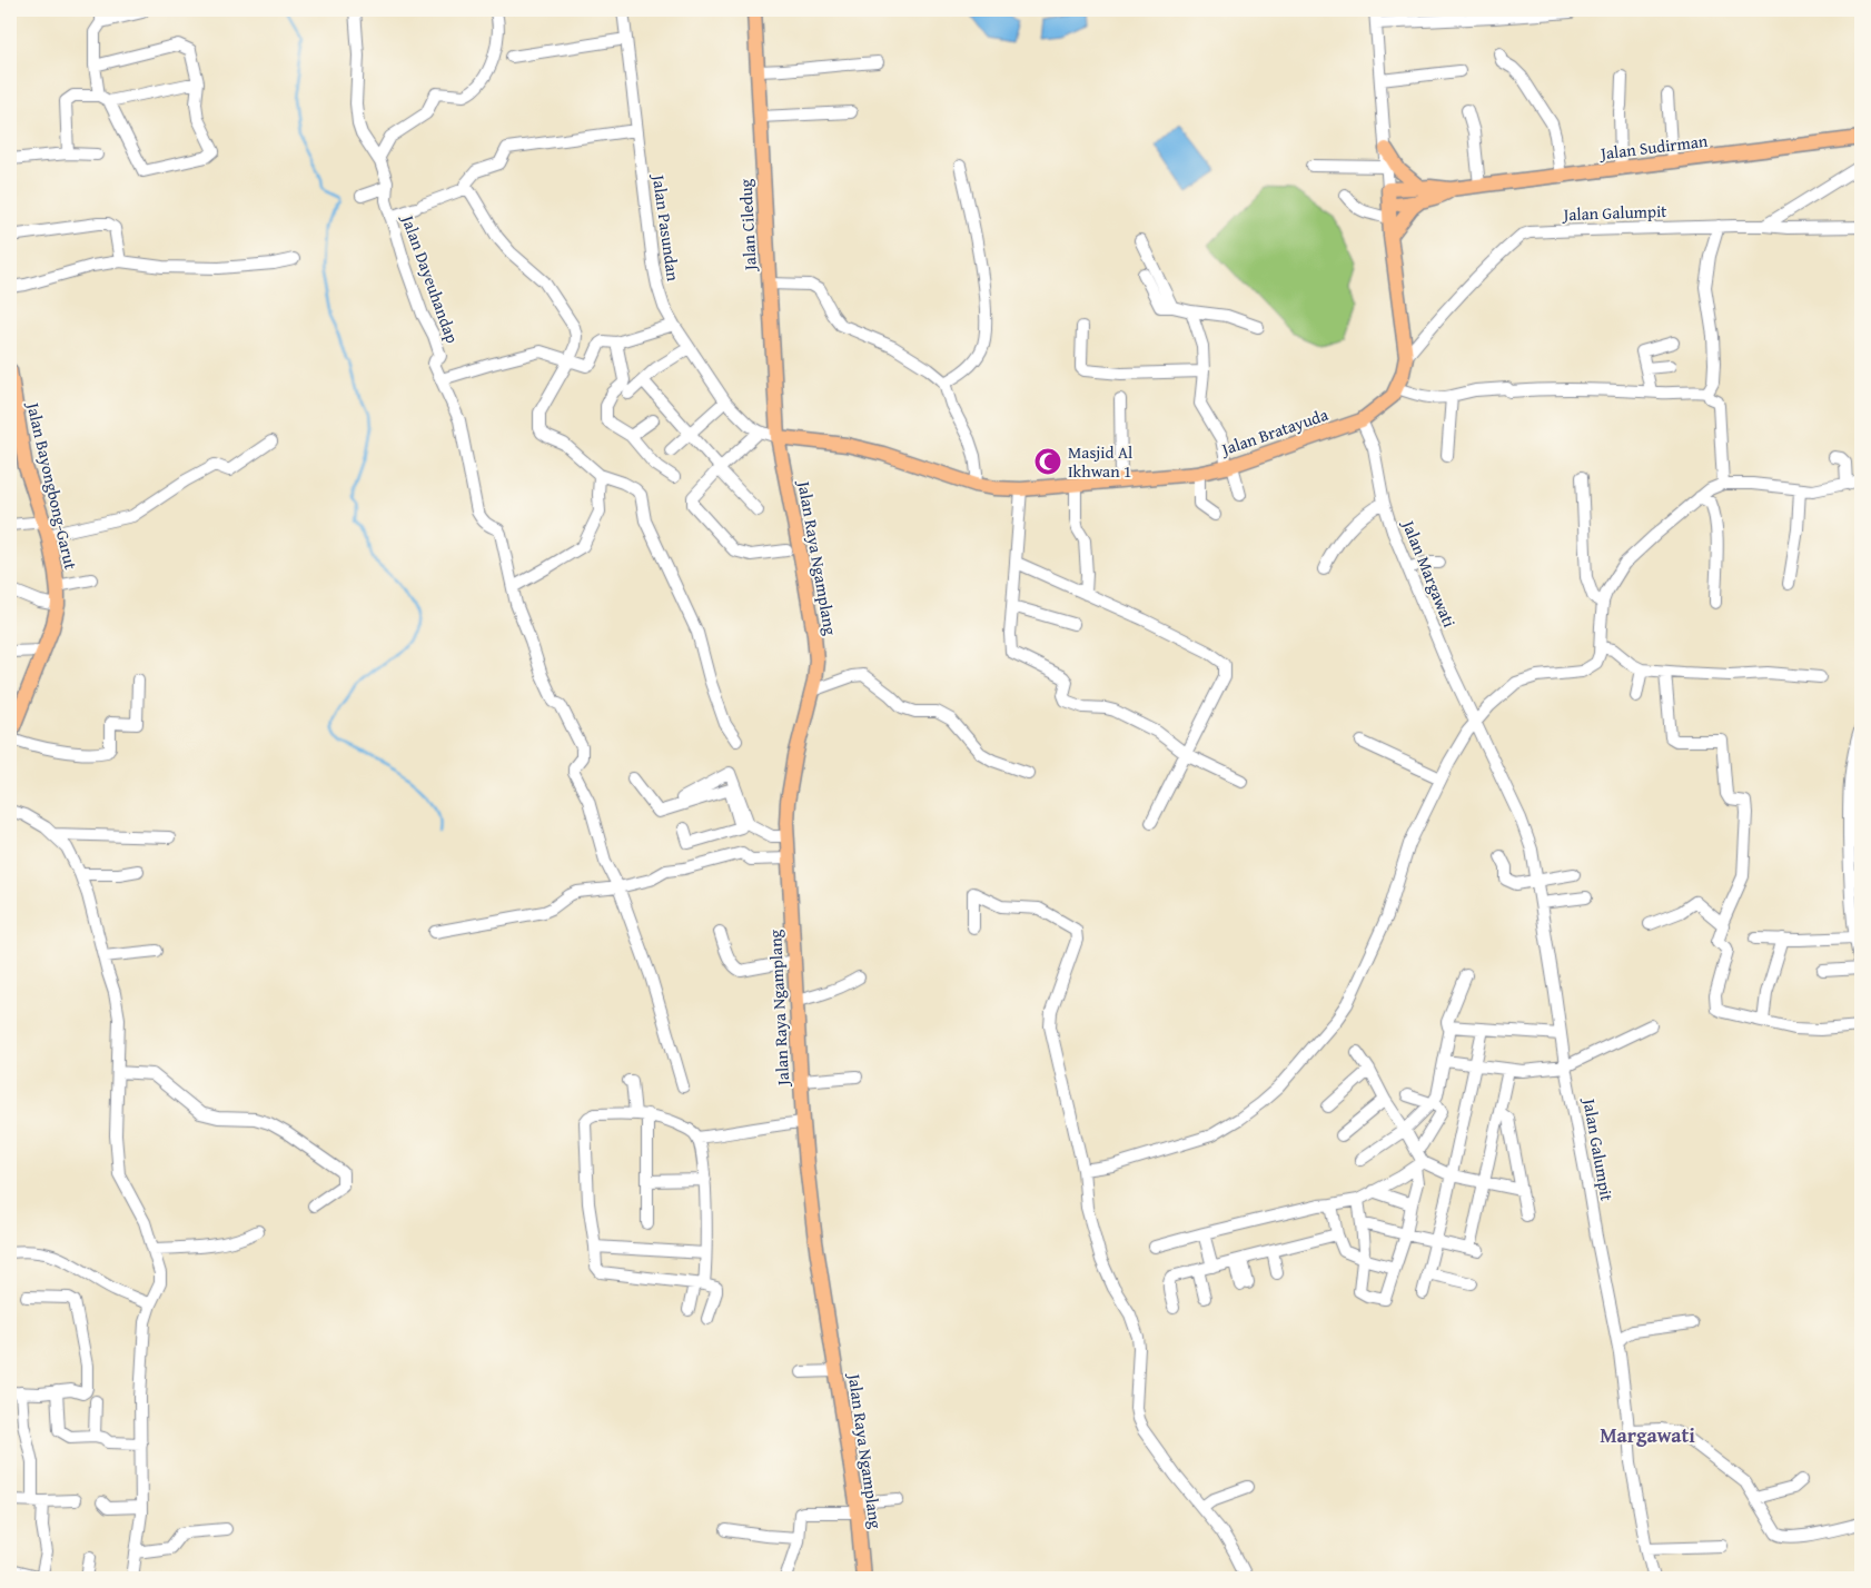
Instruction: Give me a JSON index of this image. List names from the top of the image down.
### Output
{
  "streets": {
    "main road": [
      "Jalan Sudirman",
      "Jalan Ciledug",
      "Jalan Bratayuda",
      "Jalan Bayongbong-Garut",
      "Jalan Raya Ngamplang"
    ],
    "street": [
      "Jalan Galumpit",
      "Jalan Pasundan",
      "Jalan Dayeuhandap",
      "Jalan Margawati"
    ]
  },
  "crossings": [
    ["Jalan Galumpit", "Jalan Bratayuda"],
    ["Jalan Galumpit", "Jalan Margawati"],
    ["Jalan Ciledug", "Jalan Pasundan"],
    ["Jalan Ciledug", "Jalan Bratayuda"],
    ["Jalan Ciledug", "Jalan Raya Ngamplang"],
    ["Jalan Pasundan", "Jalan Bratayuda"],
    ["Jalan Pasundan", "Jalan Raya Ngamplang"],
    ["Jalan Bratayuda", "Jalan Raya Ngamplang"],
    ["Jalan Bratayuda", "Jalan Margawati"]
  ],
  "districts": ["Margawati"],
  "places": {
    "mosque": ["Masjid Al Ikhwan 1"]
  }
}
